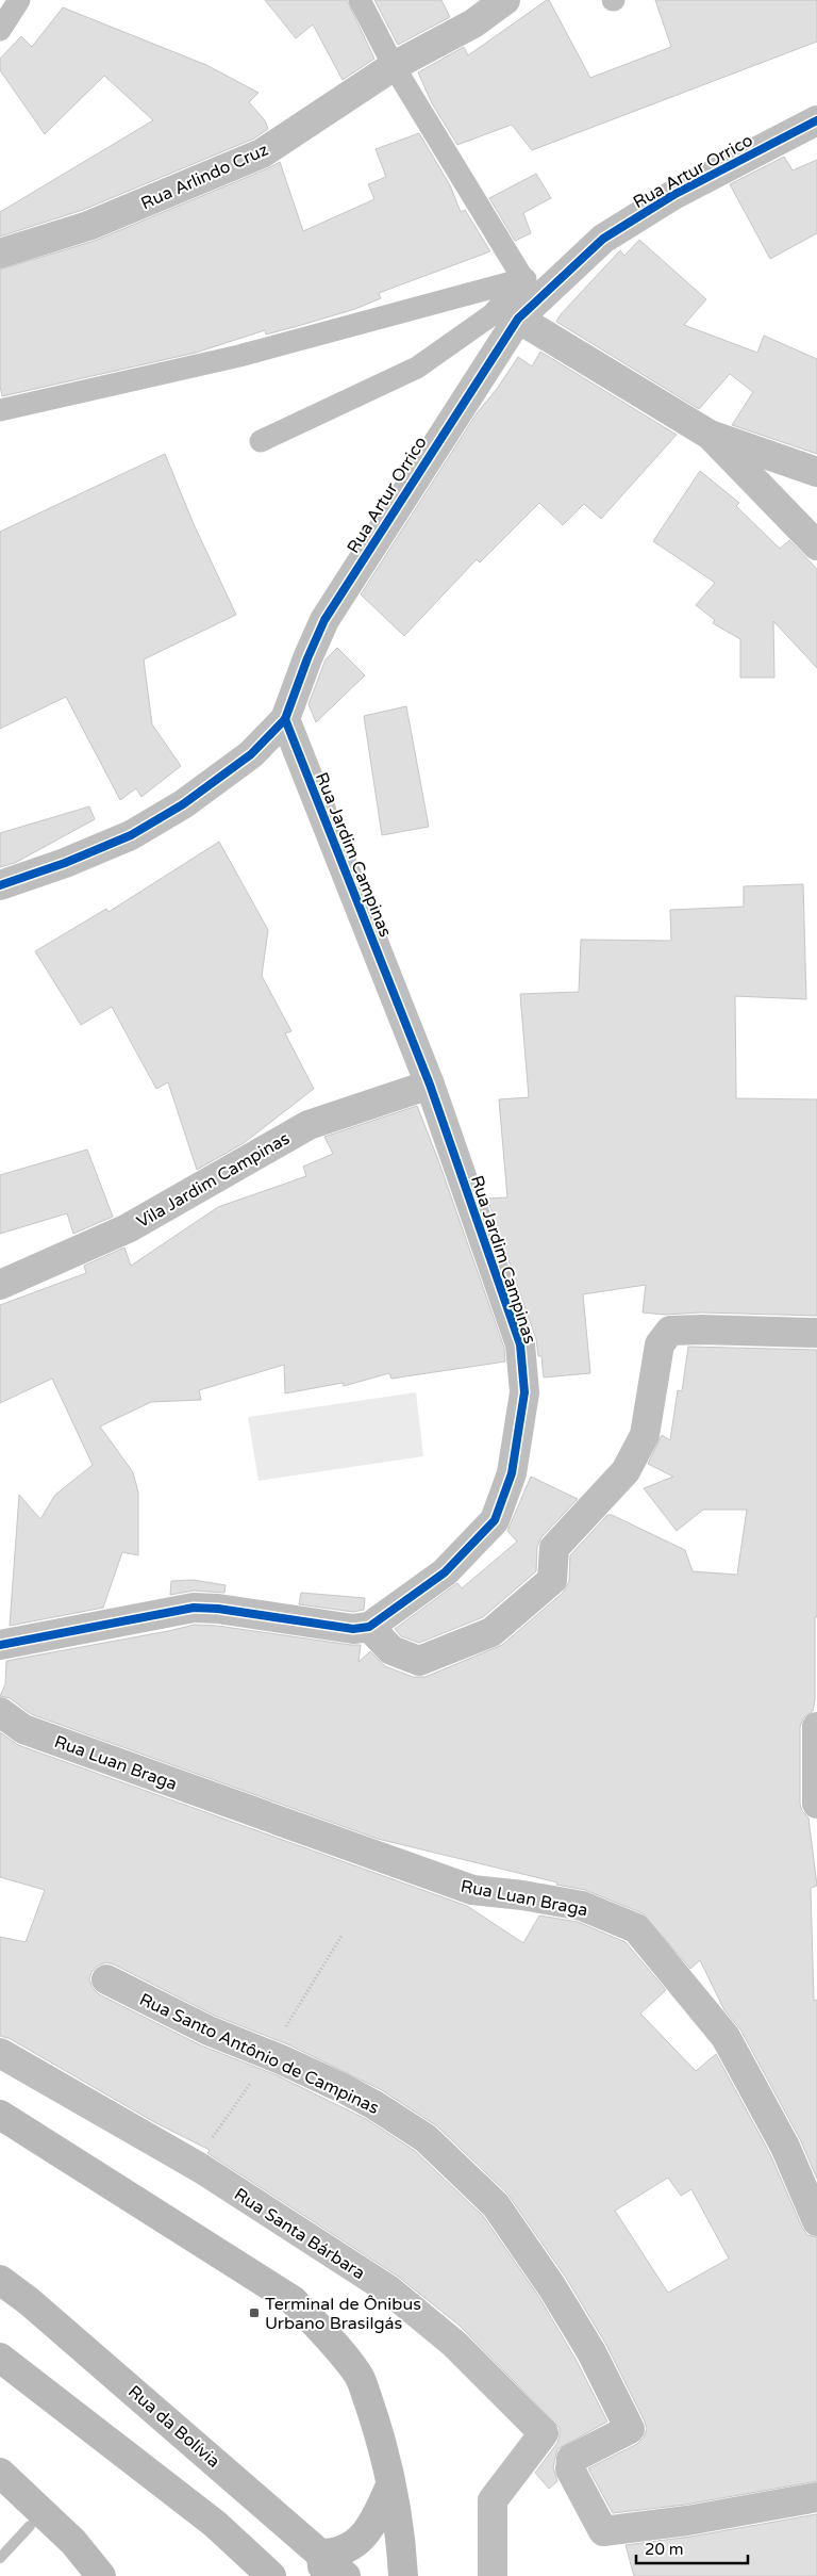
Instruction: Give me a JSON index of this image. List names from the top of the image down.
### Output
{
  "streets": {
    "main road": ["Rua da Bolívia"],
    "street": [
      "Rua Artur Orrico",
      "Rua Arlindo Cruz",
      "Rua Jardim Campinas",
      "Vila Jardim Campinas",
      "Rua Luan Braga",
      "Rua Santo Antônio de Campinas",
      "Rua Santa Bárbara"
    ]
  },
  "crossings": [
    ["Rua Artur Orrico", "Rua Jardim Campinas"],
    ["Rua Jardim Campinas", "Vila Jardim Campinas"]
  ],
  "places": {
    "transit": ["Terminal de Ônibus Urbano Brasilgás"]
  },
  "scale_bar": "20 m"
}
